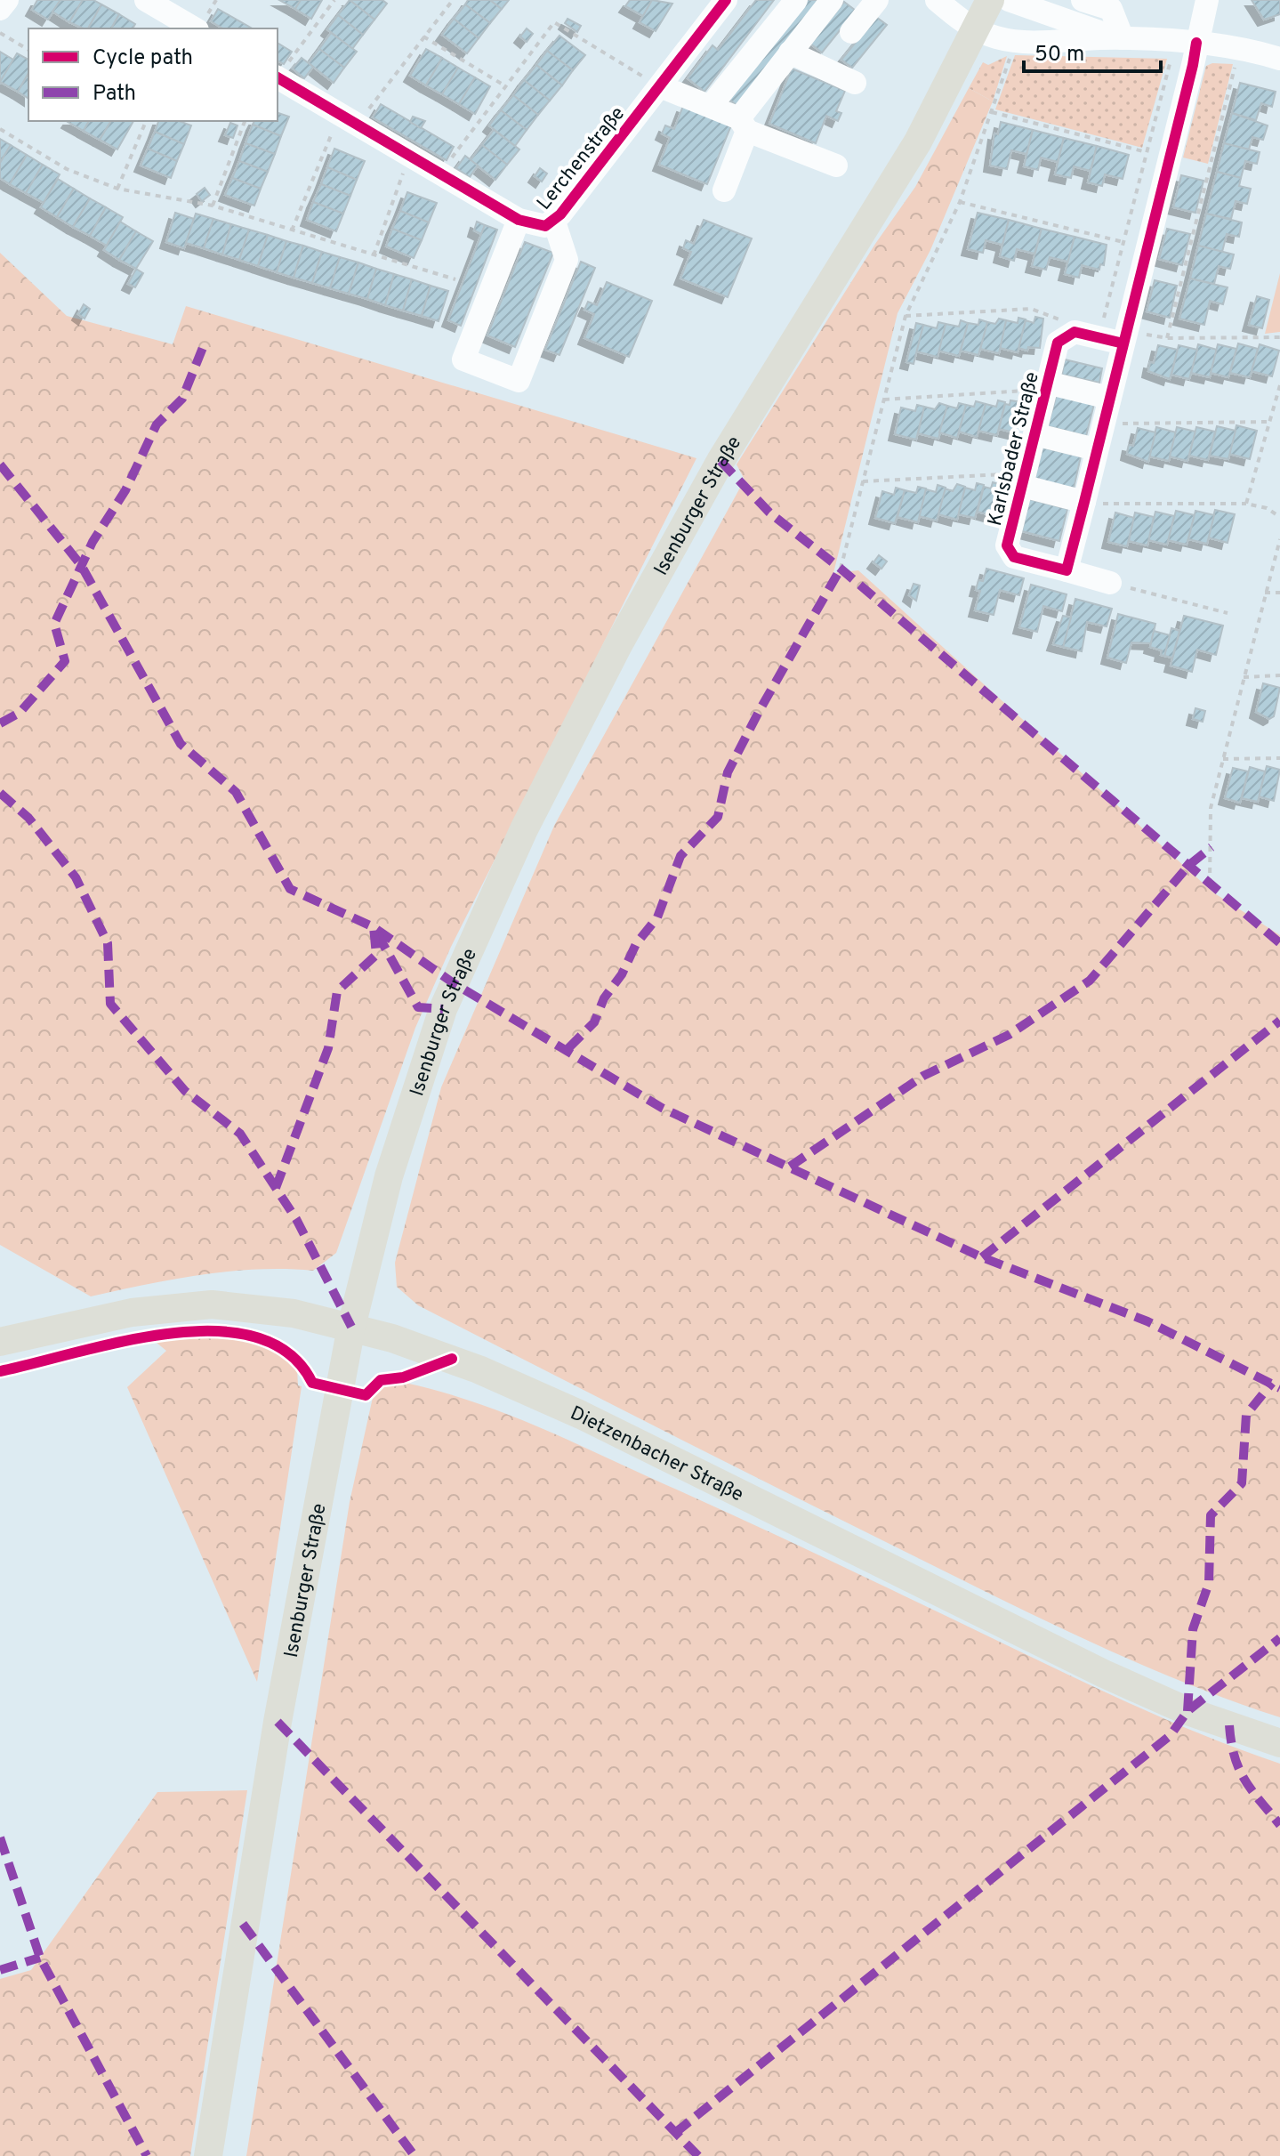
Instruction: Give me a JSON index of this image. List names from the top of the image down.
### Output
{
  "streets": {
    "main road": ["Isenburger Straße", "Dietzenbacher Straße"],
    "street": ["Lerchenstraße", "Karlsbader Straße"]
  },
  "crossings": [
    ["Isenburger Straße", "Dietzenbacher Straße"]
  ],
  "legend": ["Cycle path", "Path"],
  "scale_bar": "50 m"
}
